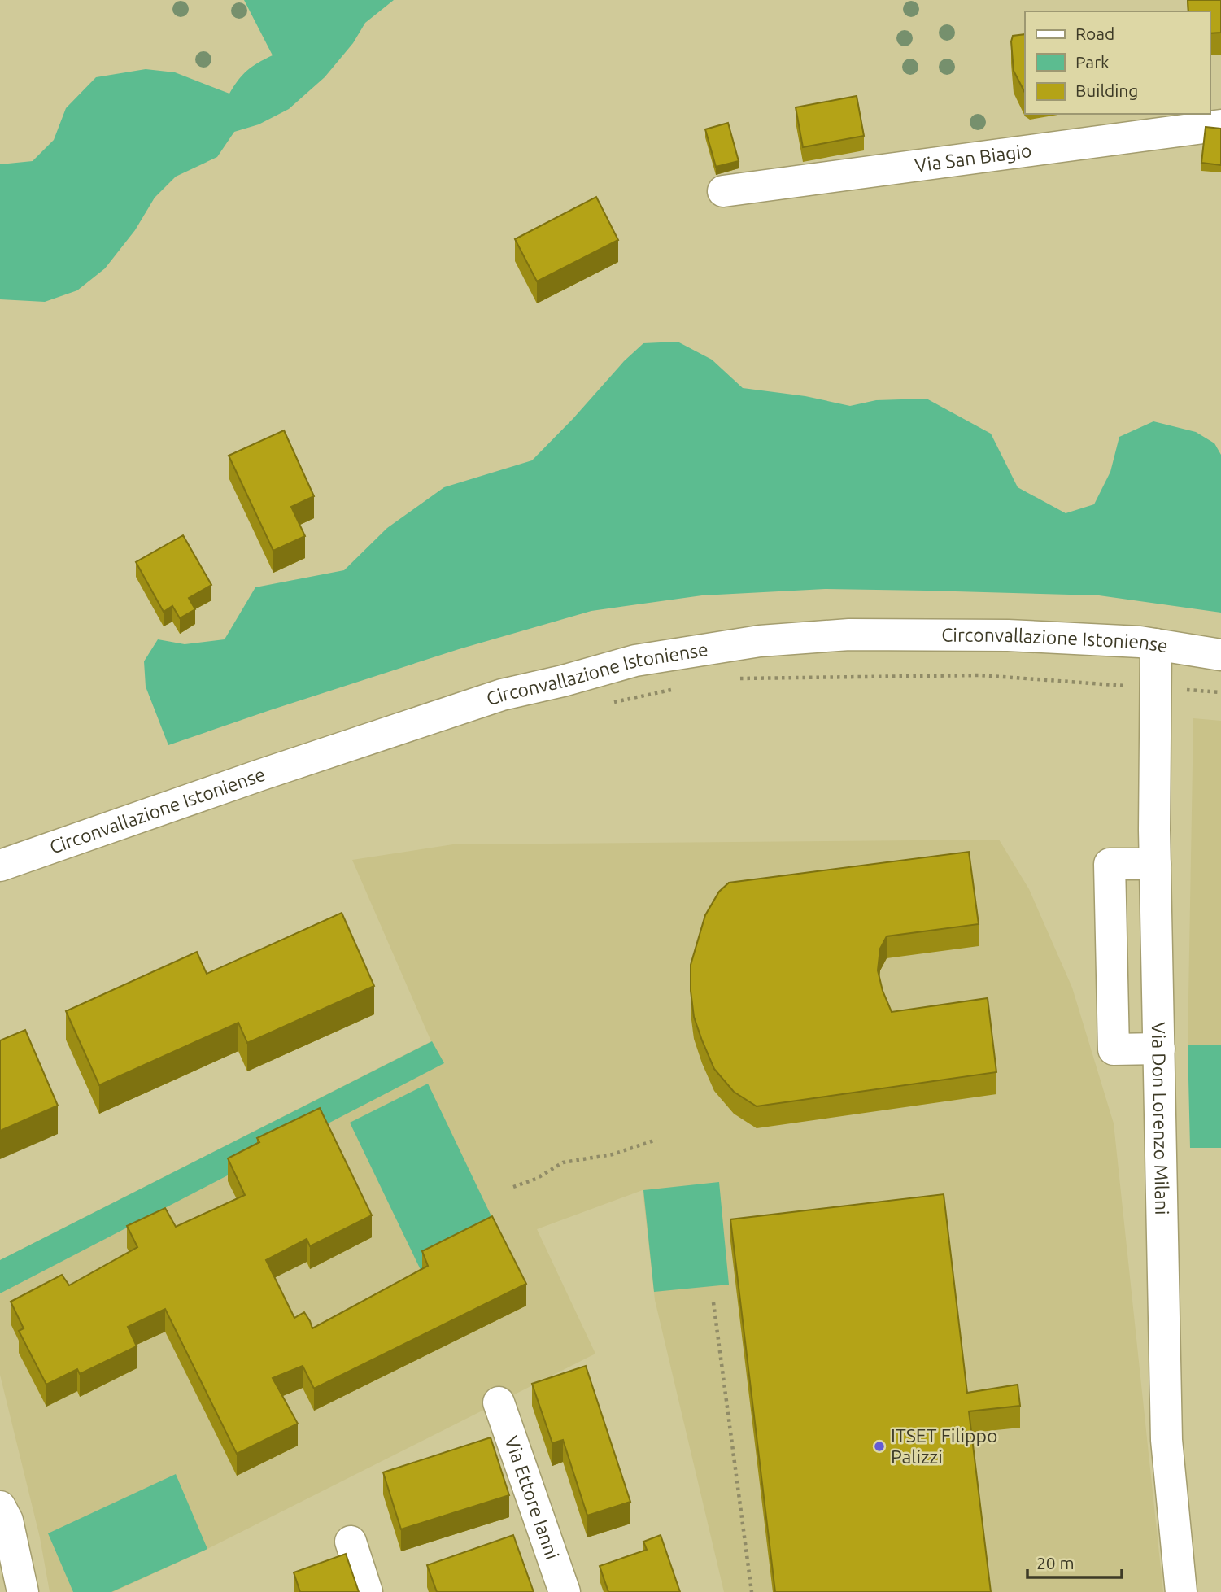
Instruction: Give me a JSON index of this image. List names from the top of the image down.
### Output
{
  "streets": {
    "street": [
      "Via San Biagio",
      "Circonvallazione Istoniense",
      "Via Don Lorenzo Milani",
      "Via Ettore Ianni"
    ]
  },
  "crossings": [
    ["Circonvallazione Istoniense", "Via Don Lorenzo Milani"]
  ],
  "places": ["ITSET Filippo Palizzi"],
  "legend": ["Road", "Park", "Building"],
  "scale_bar": "20 m"
}
